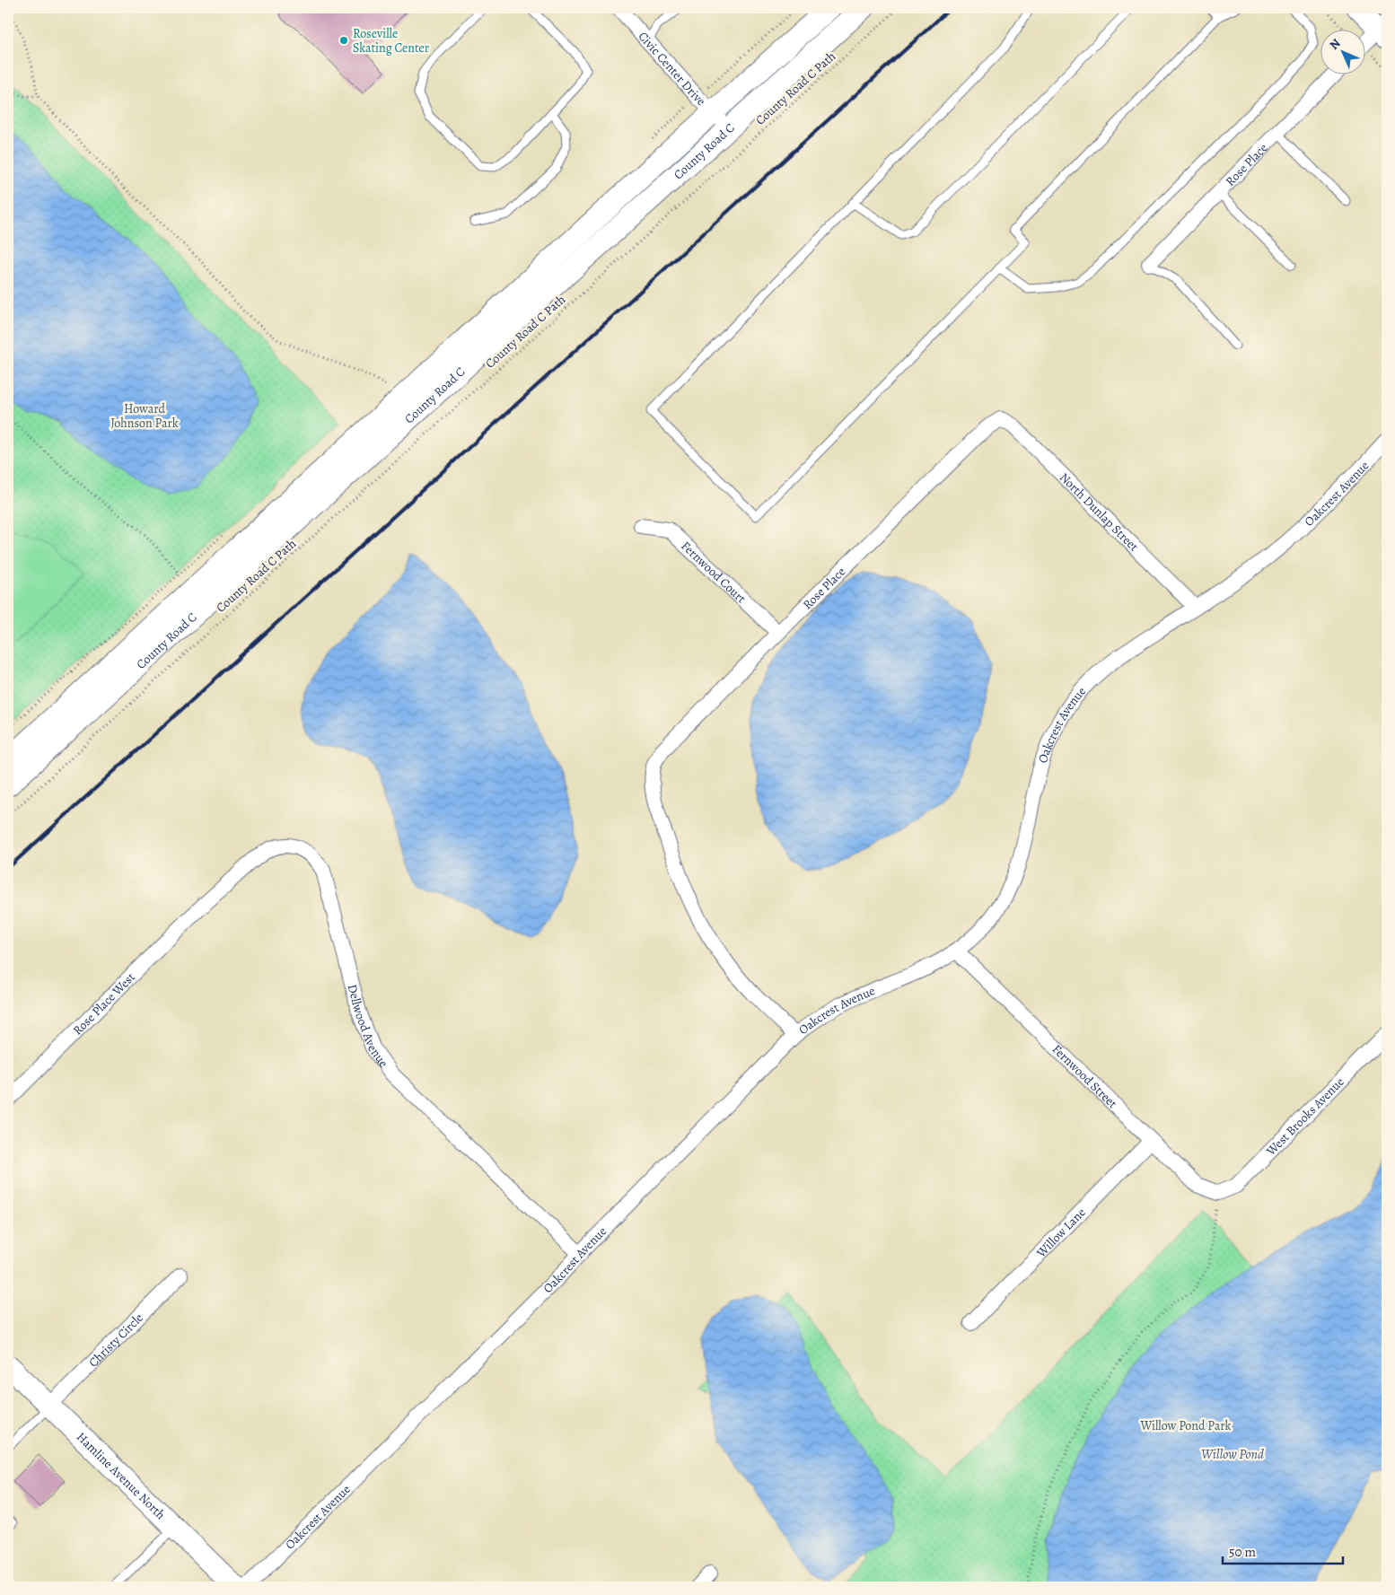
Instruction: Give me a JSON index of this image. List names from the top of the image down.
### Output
{
  "streets": {
    "main road": ["County Road C", "Hamline Avenue North"],
    "street": [
      "Civic Center Drive",
      "Rose Place",
      "Oakcrest Avenue",
      "North Dunlap Street",
      "Fernwood Court",
      "Rose Place West",
      "Dellwood Avenue",
      "Fernwood Street",
      "West Brooks Avenue",
      "Willow Lane",
      "Christy Circle"
    ],
    "path": ["County Road C Path"]
  },
  "crossings": [
    ["Civic Center Drive", "County Road C"],
    ["Rose Place", "Oakcrest Avenue"],
    ["Rose Place", "North Dunlap Street"],
    ["Rose Place", "Fernwood Court"],
    ["Oakcrest Avenue", "North Dunlap Street"],
    ["Oakcrest Avenue", "Dellwood Avenue"],
    ["Oakcrest Avenue", "Fernwood Street"],
    ["Rose Place West", "Dellwood Avenue"],
    ["Fernwood Street", "West Brooks Avenue"],
    ["Fernwood Street", "Willow Lane"],
    ["Christy Circle", "Hamline Avenue North"]
  ],
  "water": ["Willow Pond"],
  "parks": ["Howard Johnson Park", "Willow Pond Park"],
  "places": ["Roseville Skating Center"],
  "scale_bar": "50 m",
  "north": "top left"
}
